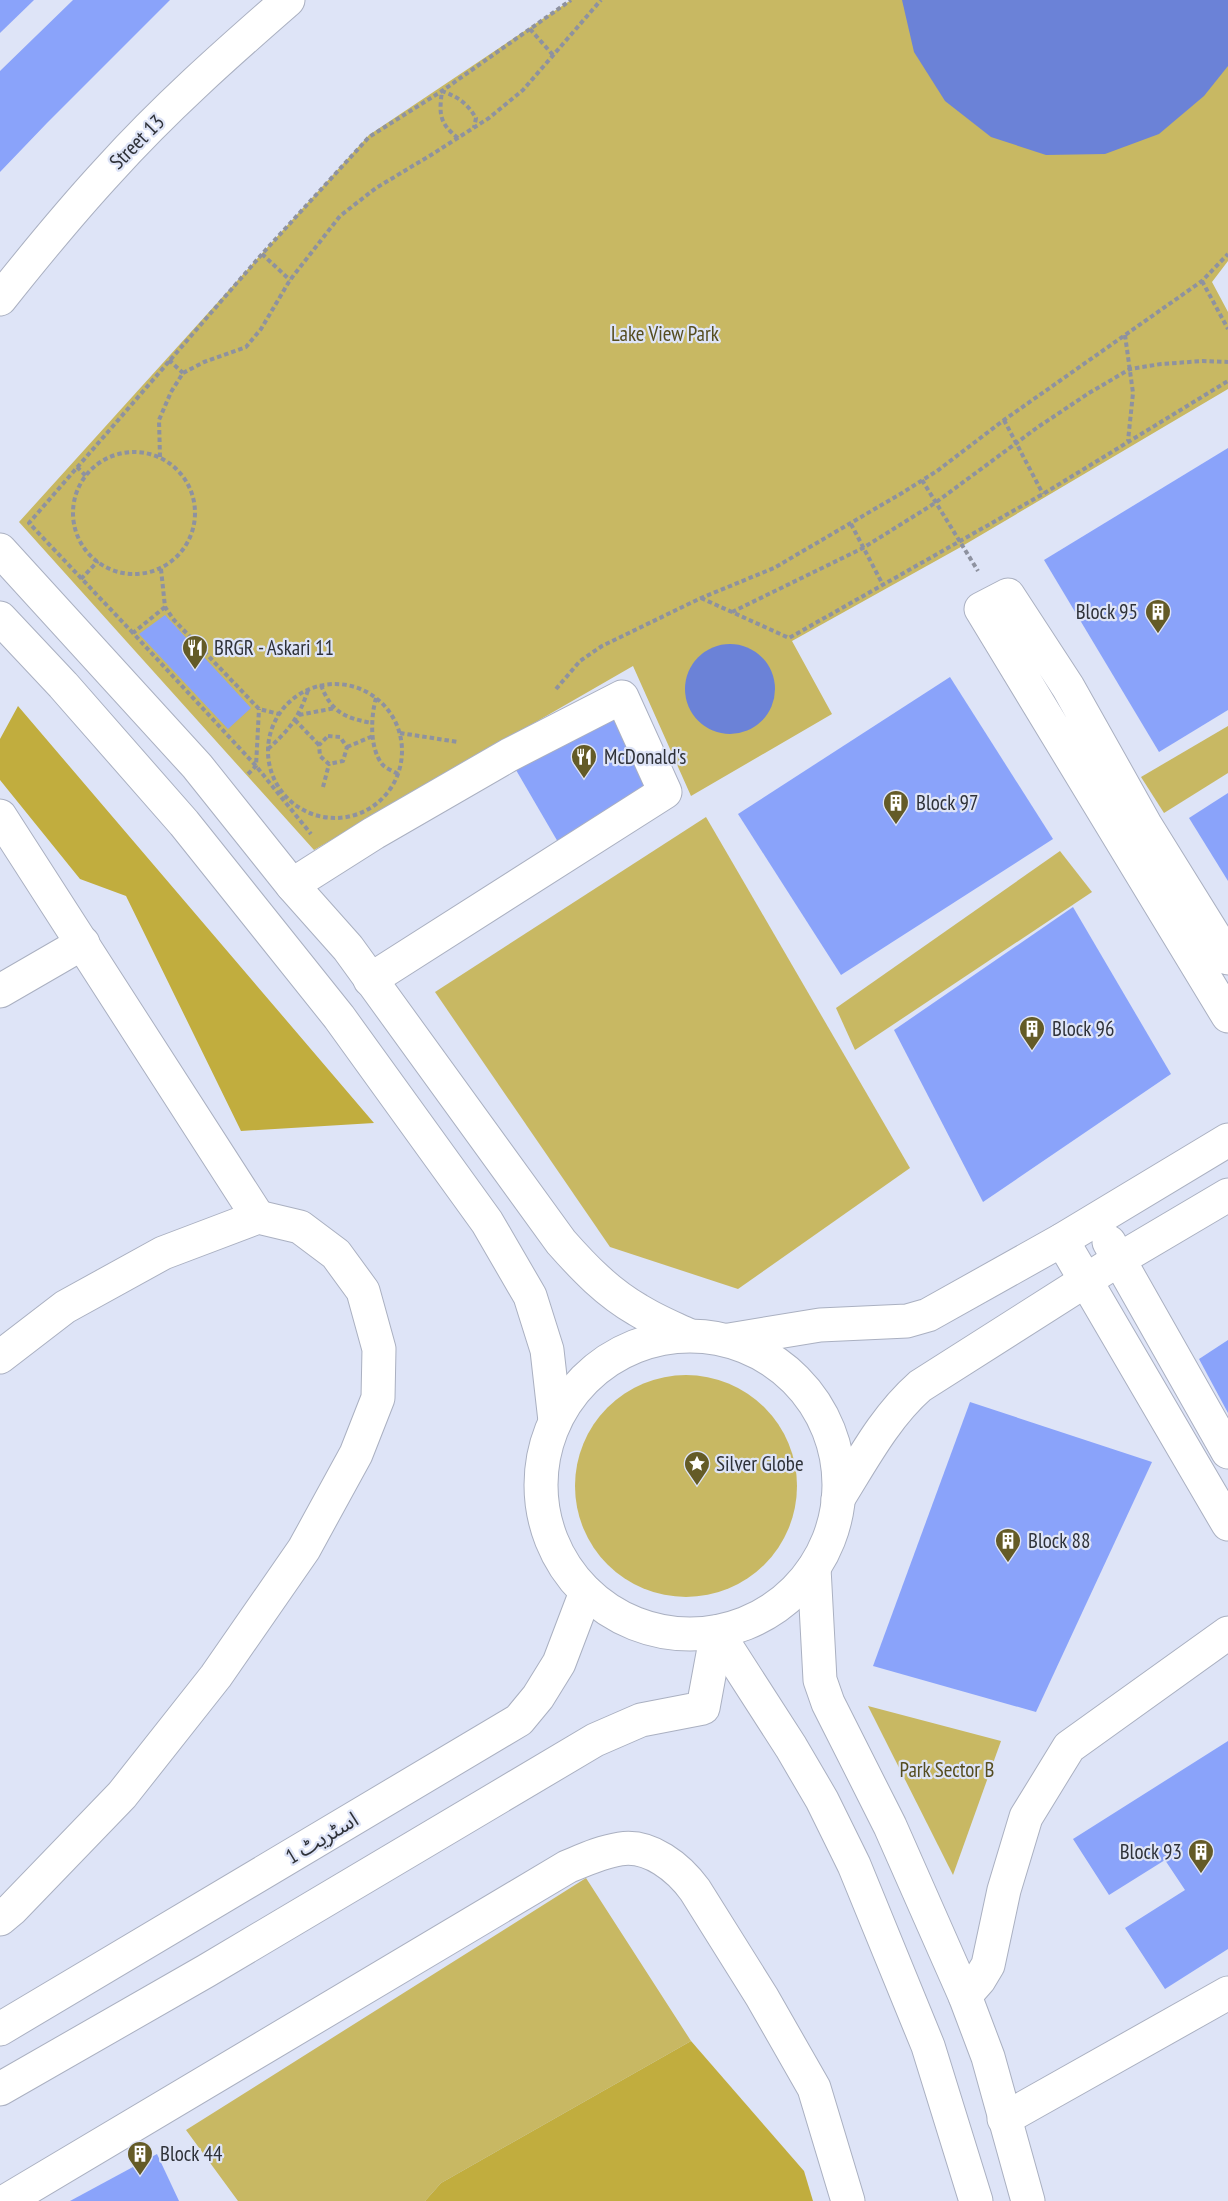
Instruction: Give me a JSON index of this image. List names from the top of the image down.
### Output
{
  "streets": {
    "street": ["Street 13", "اسٹریٹ 1"]
  },
  "parks": ["Lake View Park", "Park Sector B"],
  "places": {
    "building": [
      "Block 95",
      "Block 97",
      "Block 96",
      "Block 88",
      "Block 93",
      "Block 44"
    ],
    "restaurant": ["BRGR - Askari 11", "McDonald's"],
    "place": ["Silver Globe"]
  }
}
